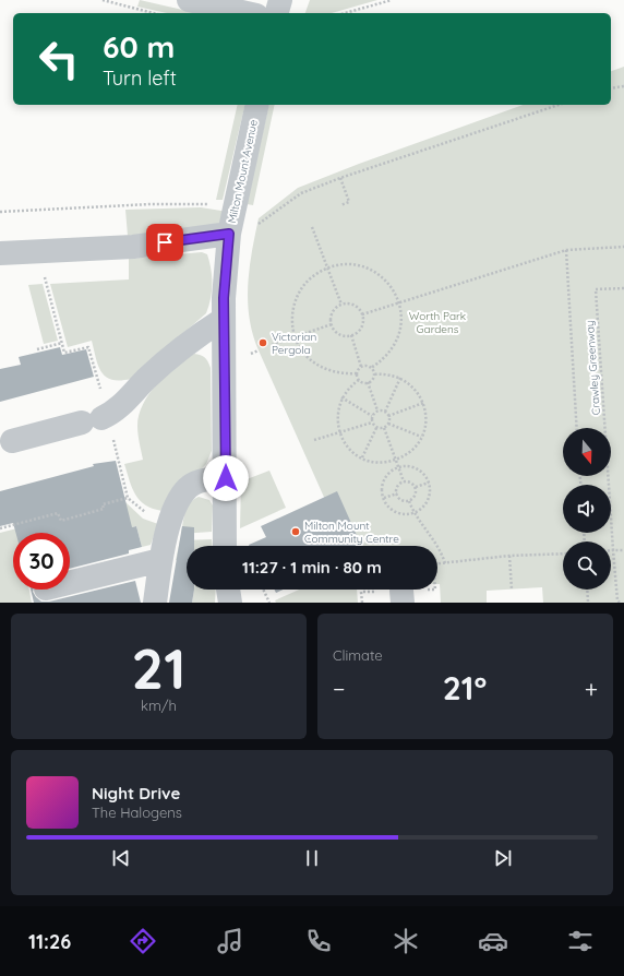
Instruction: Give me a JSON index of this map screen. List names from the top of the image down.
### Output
{
  "streets": {
    "street": ["Milton Mount Avenue"],
    "path": ["Crawley Greenway"]
  },
  "parks": ["Worth Park Gardens"],
  "places": ["Victorian Pergola", "Milton Mount Community Centre"],
  "north": "bottom",
  "page": {
    "turn": ["60 m", "Turn left"],
    "limit": "30",
    "trip": "11:27 · 1 min · 80 m",
    "tile": [
      ["21", "km/h"],
      "Climate"
    ],
    "heat": ["−", "21°", "+"],
    "song": ["Night Drive", "The Halogens"],
    "tabs": "11:26"
  }
}
